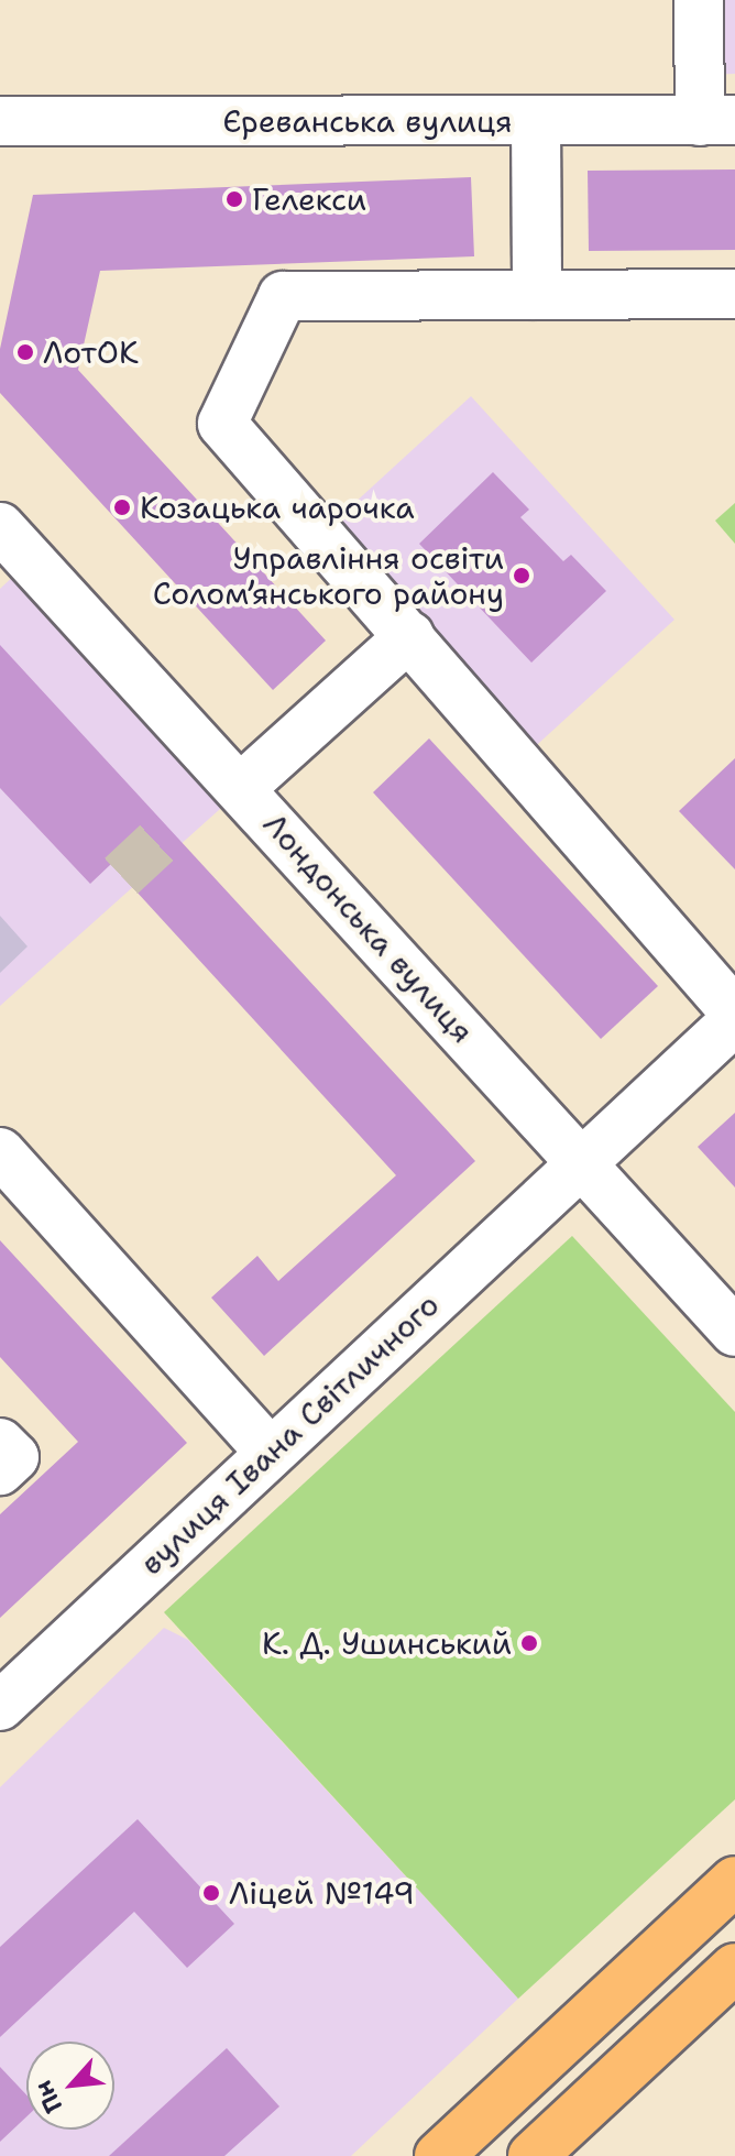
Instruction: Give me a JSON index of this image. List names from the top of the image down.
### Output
{
  "streets": {
    "street": ["Єреванська вулиця", "Лондонська вулиця", "вулиця Івана Світличного"]
  },
  "crossings": [
    ["Лондонська вулиця", "вулиця Івана Світличного"]
  ],
  "places": [
    "Гелекси",
    "ЛотОК",
    "Козацька чарочка",
    "Управління освіти Солом’янського району",
    "К. Д. Ушинський",
    "Ліцей №149"
  ],
  "north": "bottom left"
}
